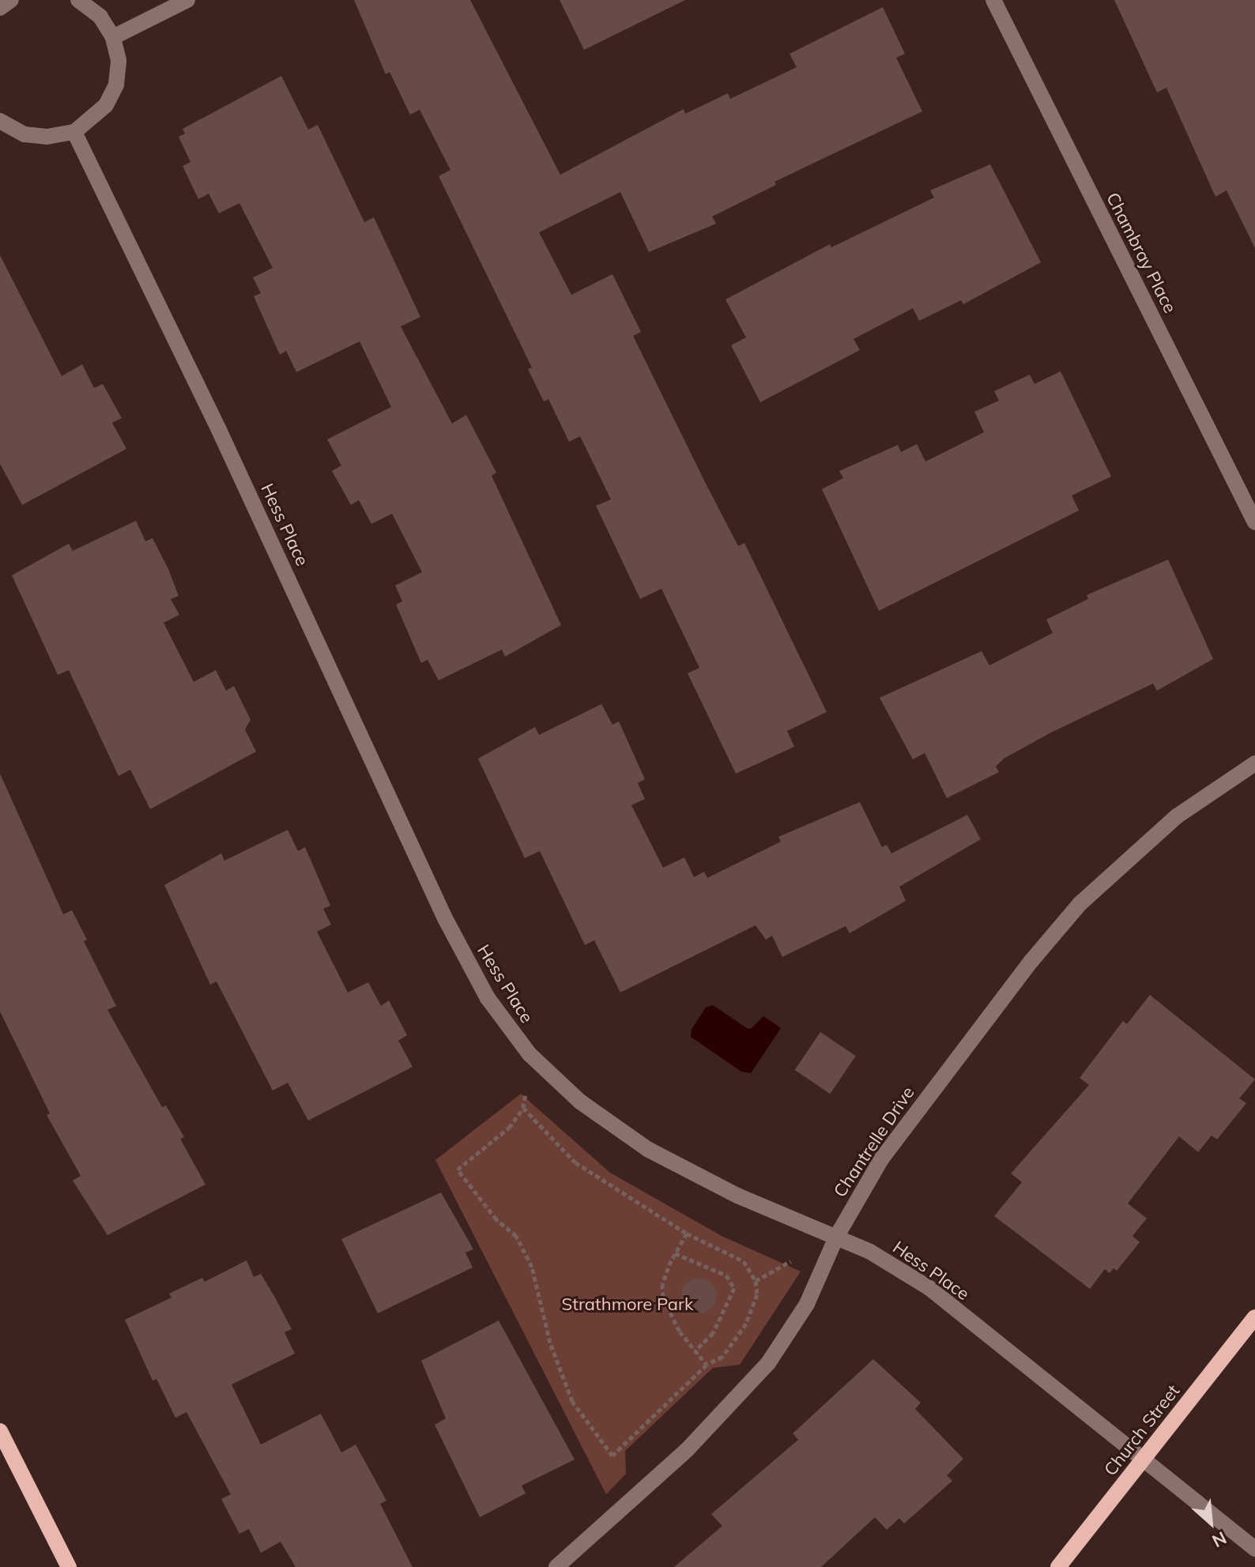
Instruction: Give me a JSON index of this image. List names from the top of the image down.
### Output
{
  "streets": {
    "main road": ["Church Street"],
    "street": ["Chambray Place", "Hess Place", "Chantrelle Drive"]
  },
  "crossings": [
    ["Hess Place", "Chantrelle Drive"],
    ["Hess Place", "Church Street"]
  ],
  "parks": ["Strathmore Park"],
  "north": "bottom right"
}
